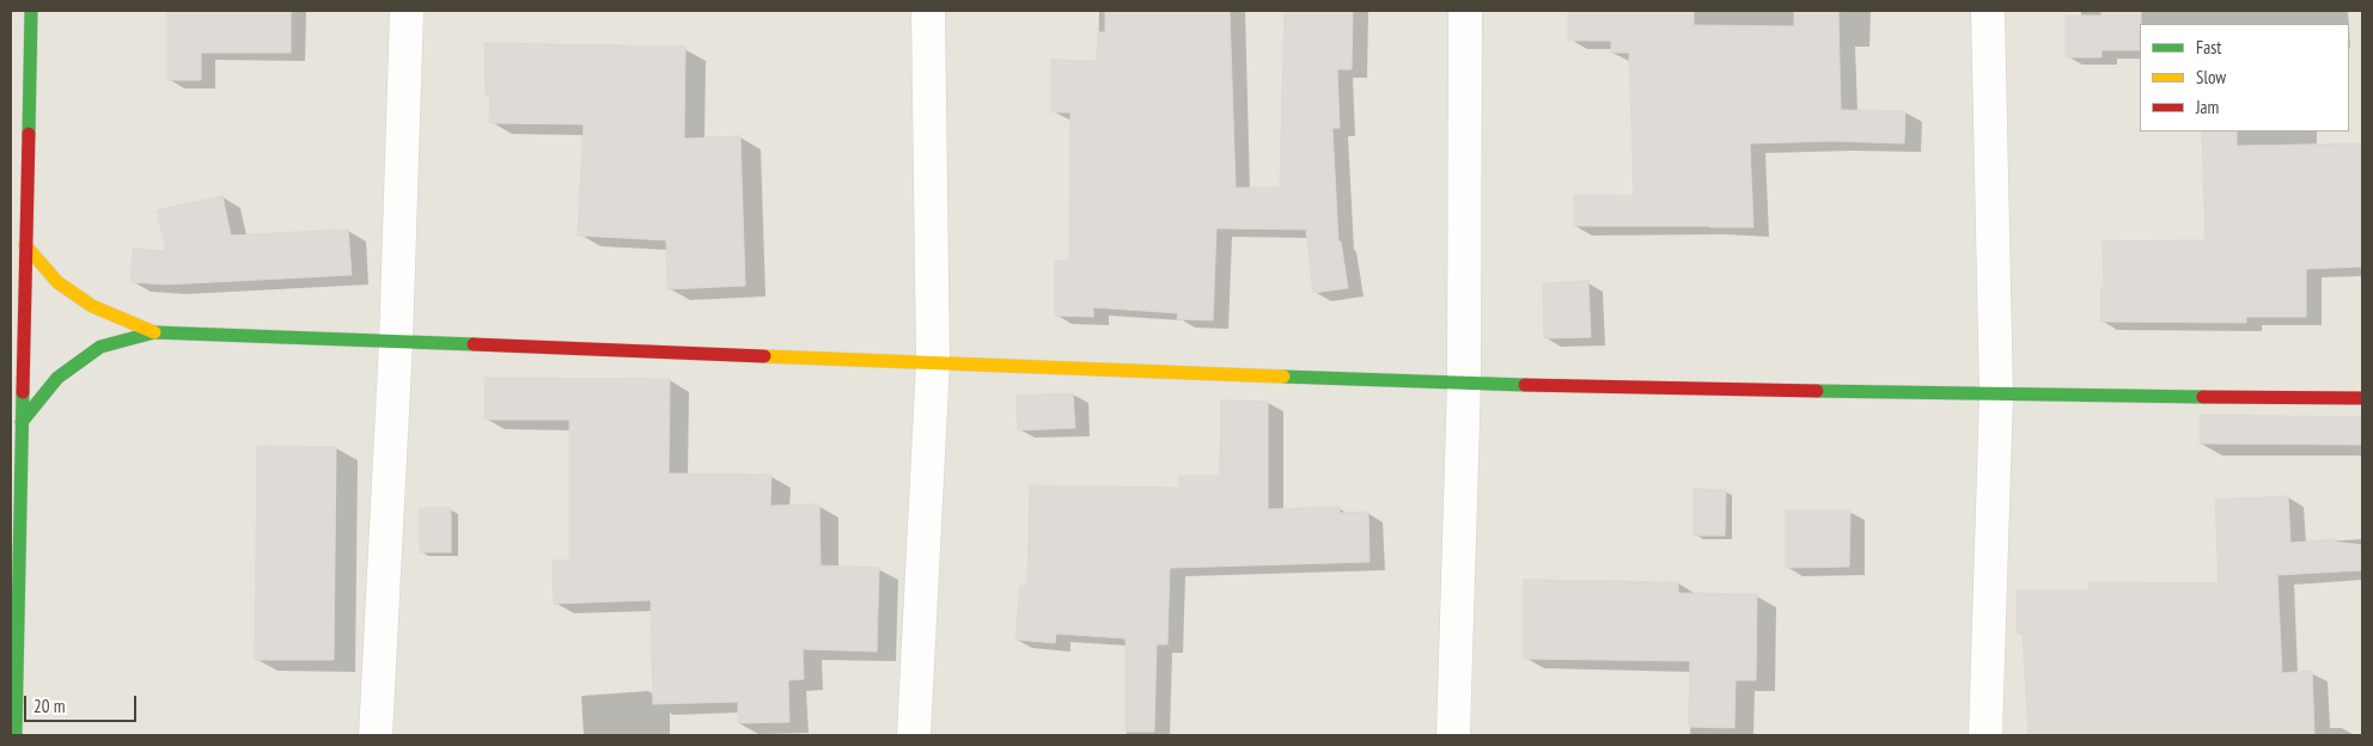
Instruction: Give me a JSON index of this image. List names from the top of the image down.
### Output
{
  "legend": ["Fast", "Slow", "Jam"],
  "scale_bar": "20 m"
}
